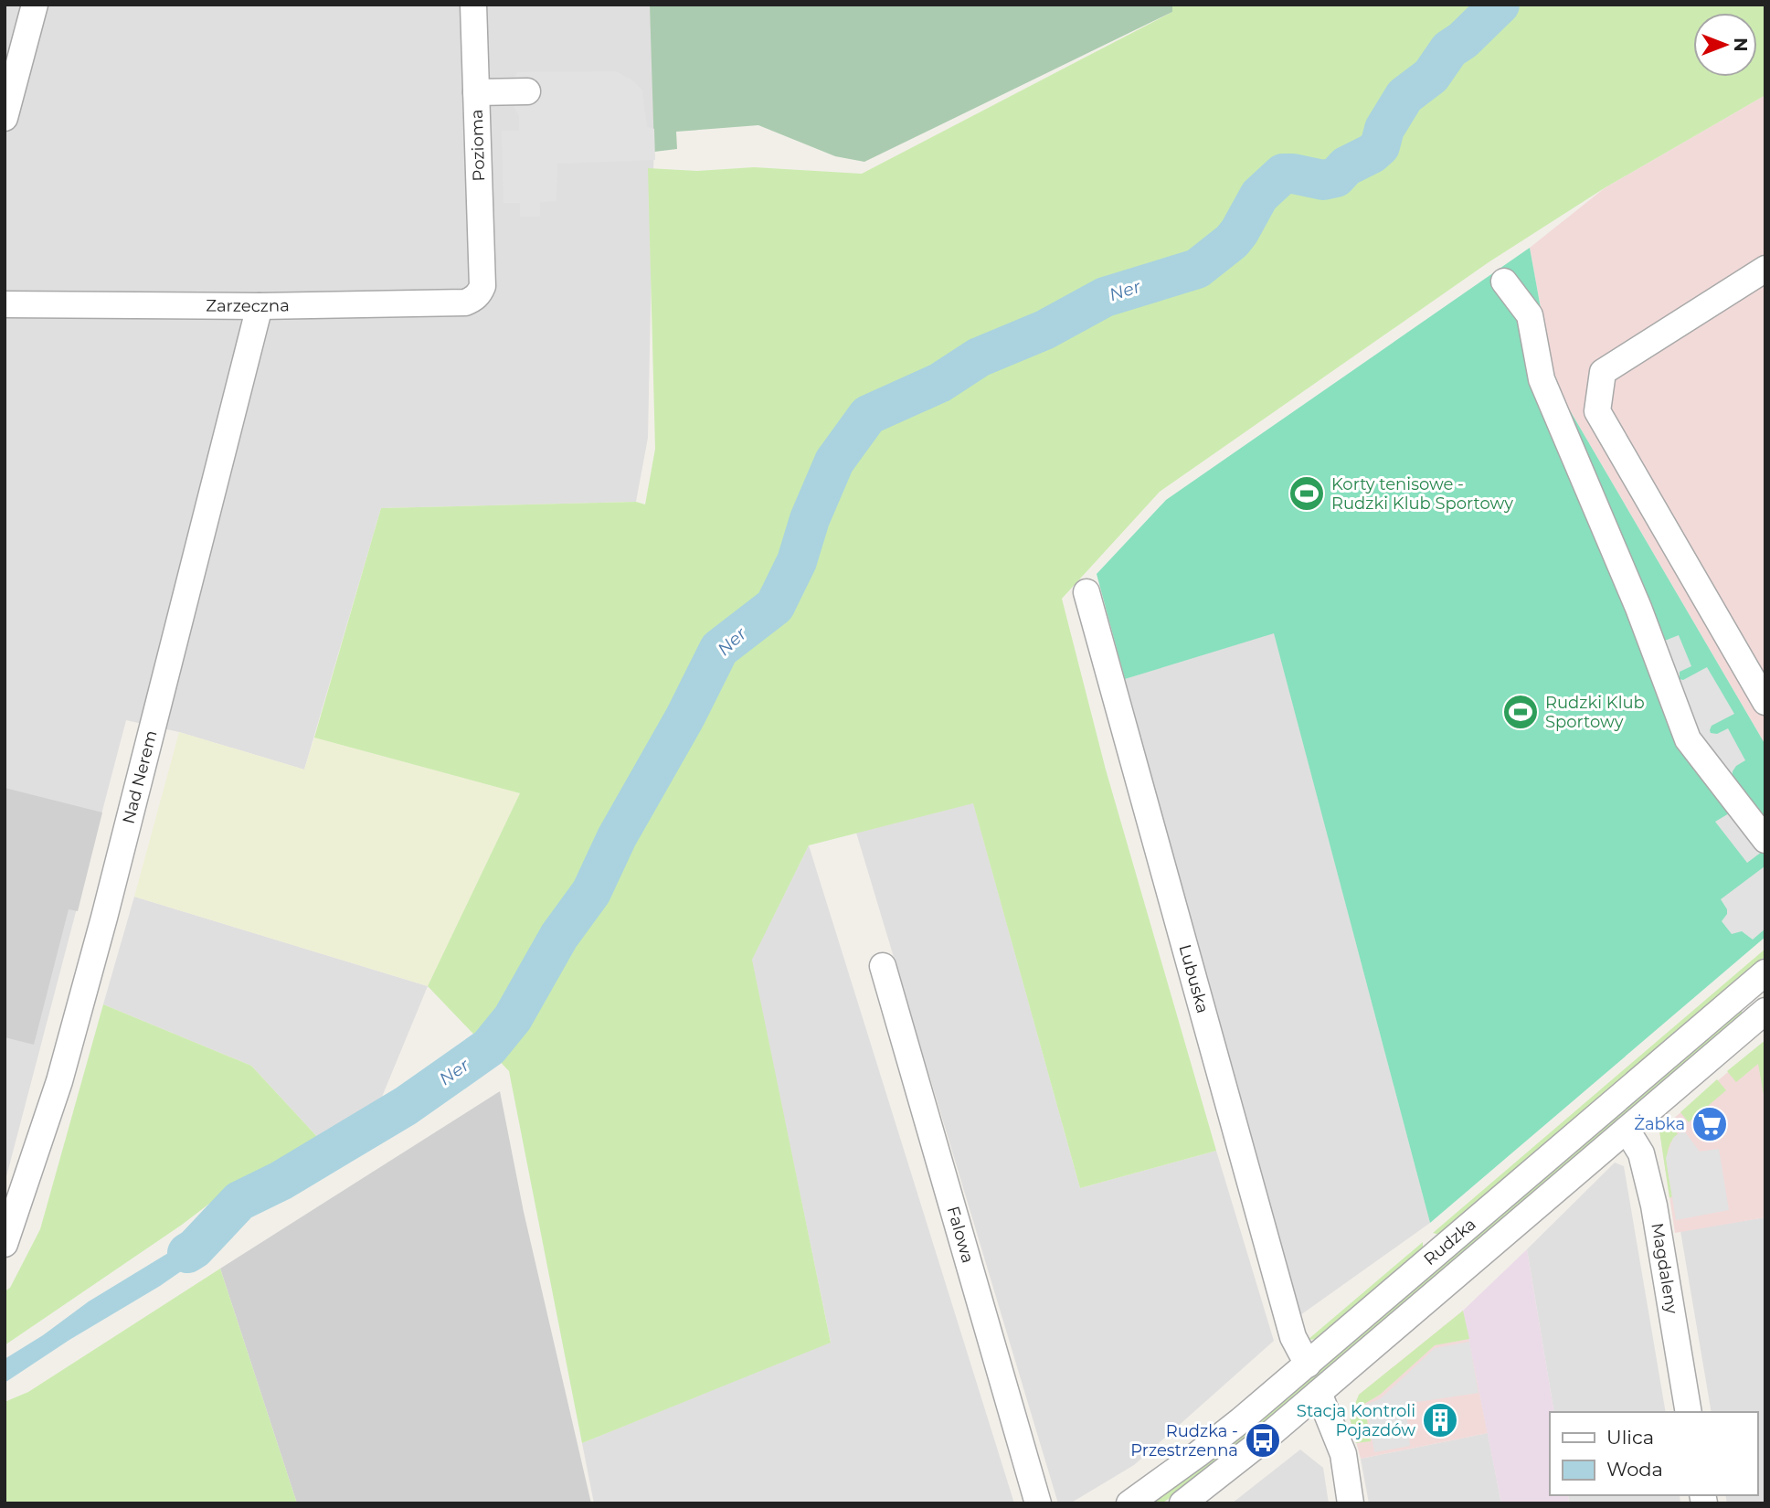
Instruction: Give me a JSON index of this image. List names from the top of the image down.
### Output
{
  "streets": {
    "street": [
      "Pozioma",
      "Zarzeczna",
      "Nad Nerem",
      "Lubuska",
      "Falowa",
      "Rudzka",
      "Magdaleny"
    ]
  },
  "crossings": [
    ["Pozioma", "Zarzeczna"],
    ["Zarzeczna", "Nad Nerem"],
    ["Lubuska", "Rudzka"],
    ["Rudzka", "Magdaleny"]
  ],
  "water": ["Ner"],
  "places": {
    "sports": ["Korty tenisowe - Rudzki Klub Sportowy", "Rudzki Klub Sportowy"],
    "supermarket": ["Żabka"],
    "building": ["Stacja Kontroli Pojazdów"],
    "bus stop": ["Rudzka - Przestrzenna"]
  },
  "legend": ["Ulica", "Woda"],
  "north": "right"
}
